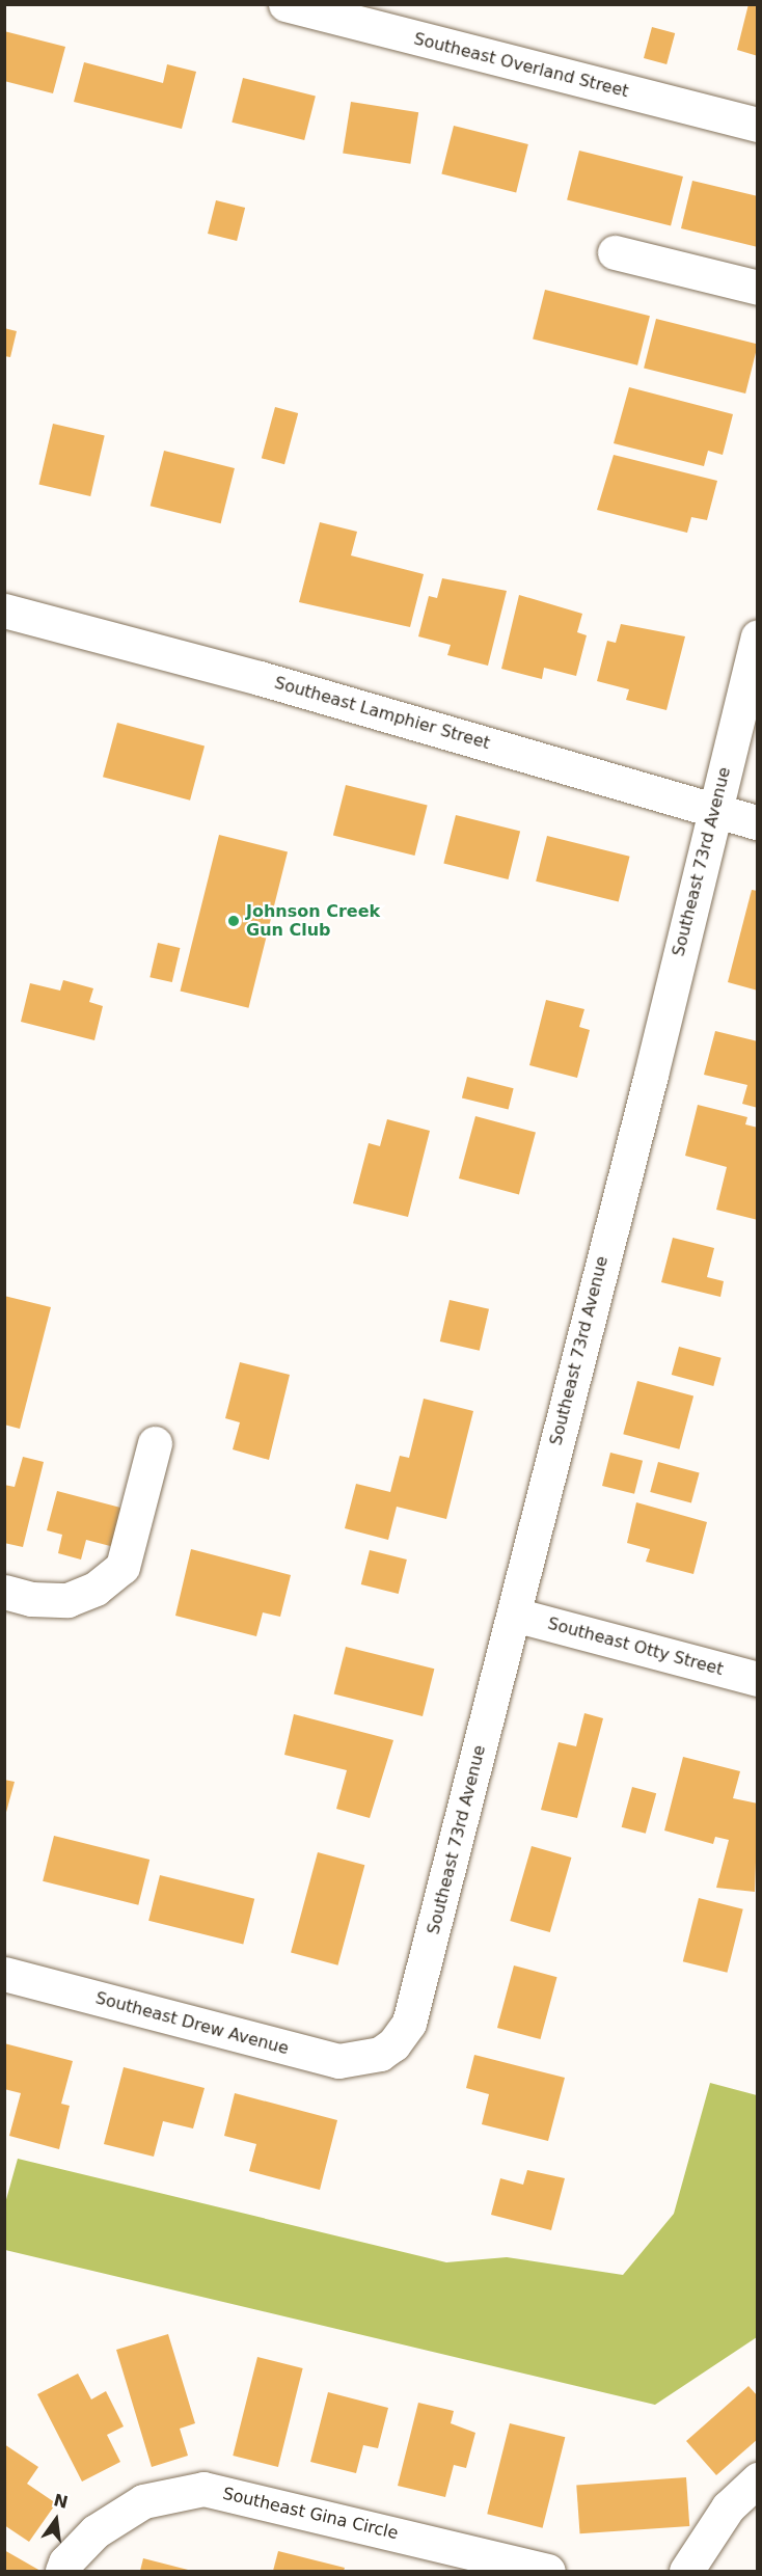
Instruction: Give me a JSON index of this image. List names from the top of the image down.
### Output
{
  "streets": {
    "street": [
      "Southeast Overland Street",
      "Southeast Lamphier Street",
      "Southeast 73rd Avenue",
      "Southeast Otty Street",
      "Southeast Drew Avenue",
      "Southeast Gina Circle"
    ]
  },
  "crossings": [
    ["Southeast Lamphier Street", "Southeast 73rd Avenue"],
    ["Southeast 73rd Avenue", "Southeast Otty Street"],
    ["Southeast 73rd Avenue", "Southeast Drew Avenue"]
  ],
  "places": ["Johnson Creek Gun Club"],
  "north": "top"
}
